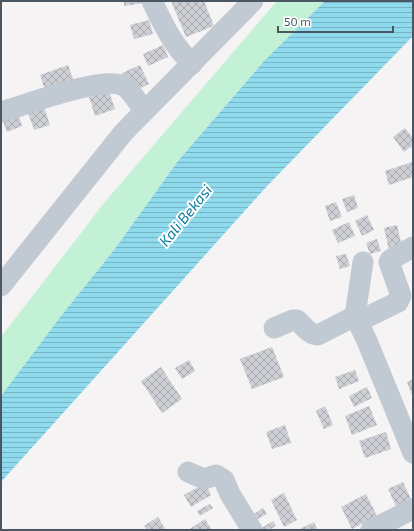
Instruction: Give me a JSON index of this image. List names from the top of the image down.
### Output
{
  "water": ["Kali Bekasi"],
  "scale_bar": "50 m"
}
